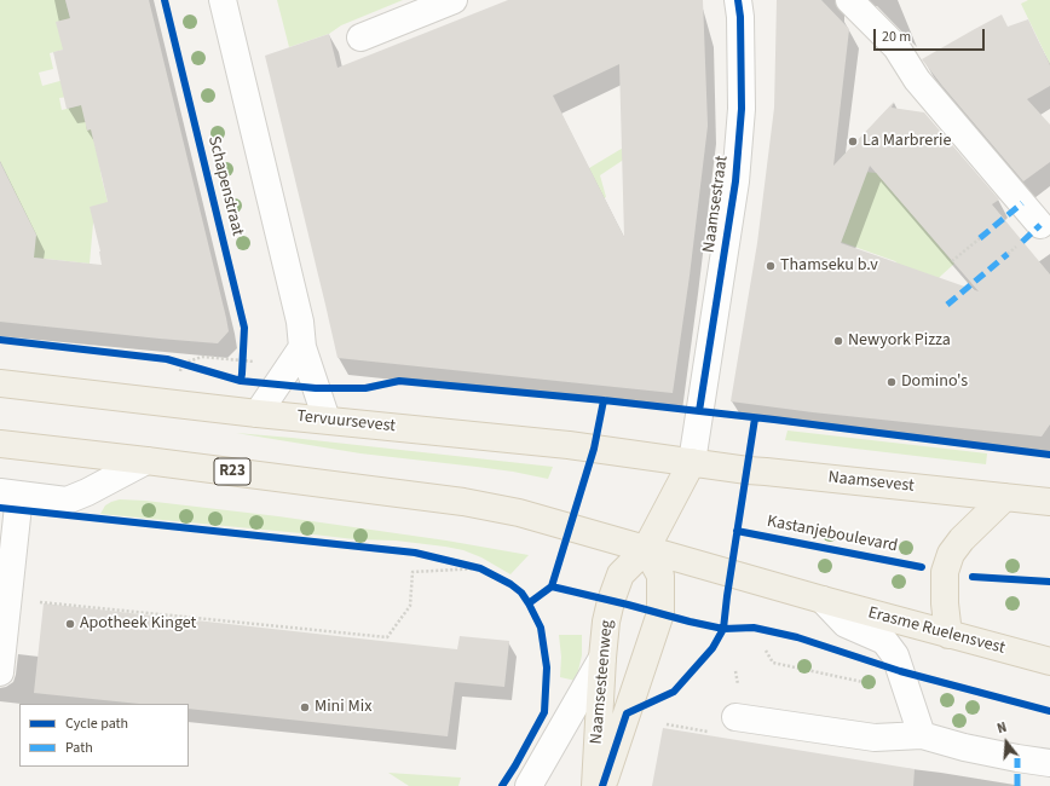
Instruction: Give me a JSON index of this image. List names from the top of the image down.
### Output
{
  "streets": {
    "main road": [
      "Tervuursevest",
      "R23",
      "Naamsevest",
      "Erasme Ruelensvest",
      "Naamsesteenweg"
    ],
    "street": ["Naamsestraat"],
    "cycle path": ["Schapenstraat", "Kastanjeboulevard"]
  },
  "crossings": [
    ["Naamsestraat", "Tervuursevest"],
    ["Naamsestraat", "Naamsevest"],
    ["Tervuursevest", "Naamsevest"],
    ["R23", "Erasme Ruelensvest"],
    ["R23", "Naamsesteenweg"],
    ["Erasme Ruelensvest", "Naamsesteenweg"]
  ],
  "places": [
    "La Marbrerie",
    "Thamseku b.v",
    "Newyork Pizza",
    "Domino's",
    "Apotheek Kinget",
    "Mini Mix"
  ],
  "legend": ["Cycle path", "Path"],
  "scale_bar": "20 m",
  "north": "top"
}
